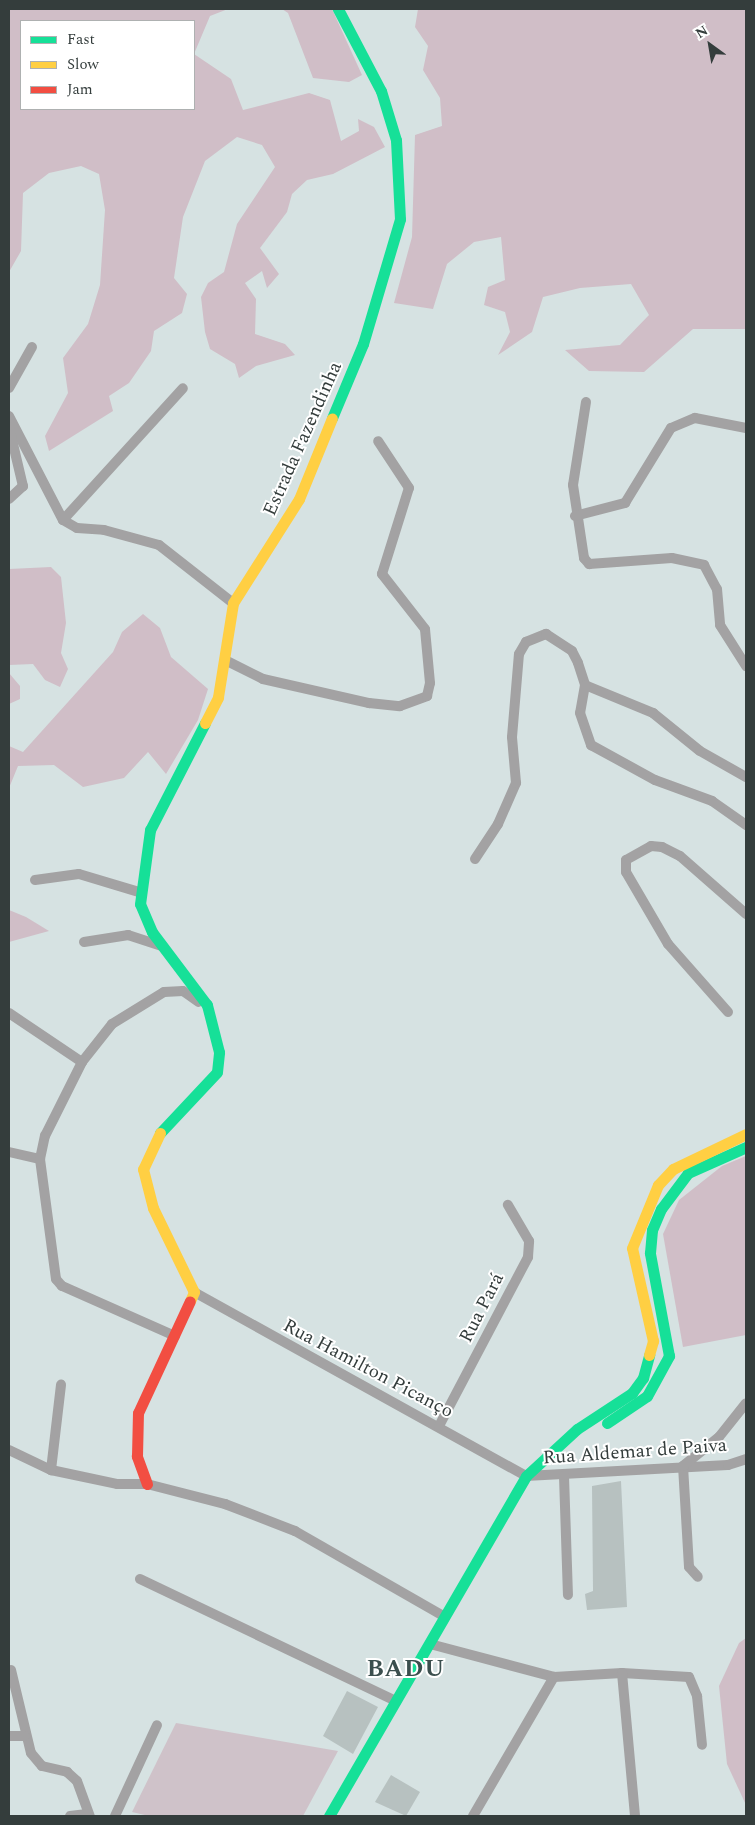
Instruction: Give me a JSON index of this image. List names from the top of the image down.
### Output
{
  "streets": {
    "street": [
      "Estrada Fazendinha",
      "Rua Pará",
      "Rua Hamilton Picanço",
      "Rua Aldemar de Paiva"
    ]
  },
  "crossings": [
    ["Rua Pará", "Rua Hamilton Picanço"],
    ["Rua Hamilton Picanço", "Rua Aldemar de Paiva"]
  ],
  "districts": ["BADU"],
  "legend": ["Fast", "Slow", "Jam"],
  "north": "top left"
}
